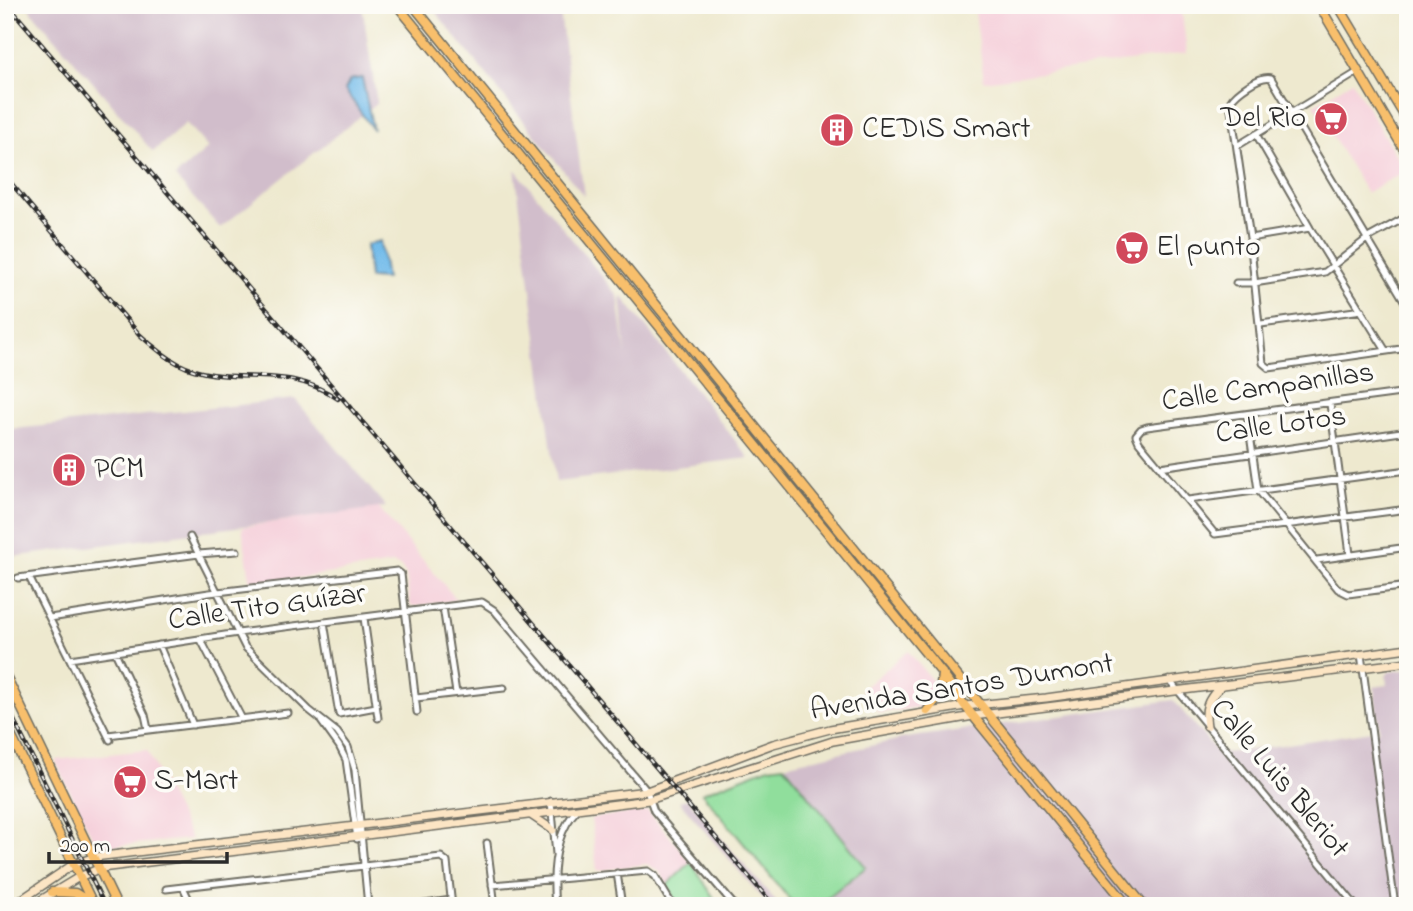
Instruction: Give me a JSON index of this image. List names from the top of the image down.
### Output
{
  "streets": {
    "main road": ["Avenida Santos Dumont"],
    "street": [
      "Calle Campanillas",
      "Calle Lotos",
      "Calle Tito Guízar",
      "Calle Luis Bleriot"
    ]
  },
  "crossings": [
    ["Calle Campanillas", "Calle Lotos"],
    ["Calle Tito Guízar", "Avenida Santos Dumont"],
    ["Avenida Santos Dumont", "Calle Luis Bleriot"]
  ],
  "places": {
    "supermarket": ["Del Rio", "El punto", "S-Mart"],
    "building": ["CEDIS Smart", "PCM"]
  },
  "scale_bar": "200 m"
}
